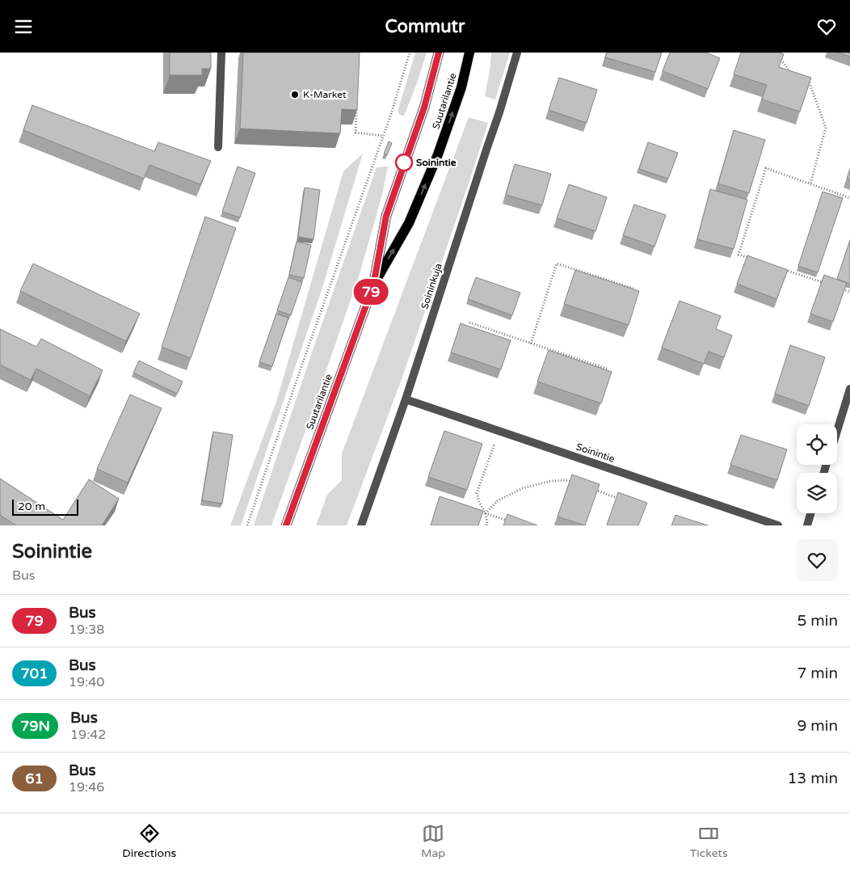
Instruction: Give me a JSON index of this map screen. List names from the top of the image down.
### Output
{
  "streets": {
    "main road": ["Suutarilantie"],
    "street": ["Soininkuja", "Soinintie"]
  },
  "crossings": [
    ["Soininkuja", "Soinintie"]
  ],
  "places": ["K-Market", "Soinintie"],
  "lines": ["bus line 79"],
  "scale_bar": "20 m",
  "page": {
    "header": "Commutr",
    "on_map": "79",
    "scale": "20 m",
    "heading": ["Soinintie", "Bus"],
    "list": [
      {
        "mark": "79",
        "name": "Bus",
        "note": "19:38",
        "value": "5 min"
      },
      {
        "mark": "701",
        "name": "Bus",
        "note": "19:40",
        "value": "7 min"
      },
      {
        "mark": "79N",
        "name": "Bus",
        "note": "19:42",
        "value": "9 min"
      },
      {
        "mark": "61",
        "name": "Bus",
        "note": "19:46",
        "value": "13 min"
      }
    ],
    "tabs": ["Directions", "Map", "Tickets"]
  }
}
